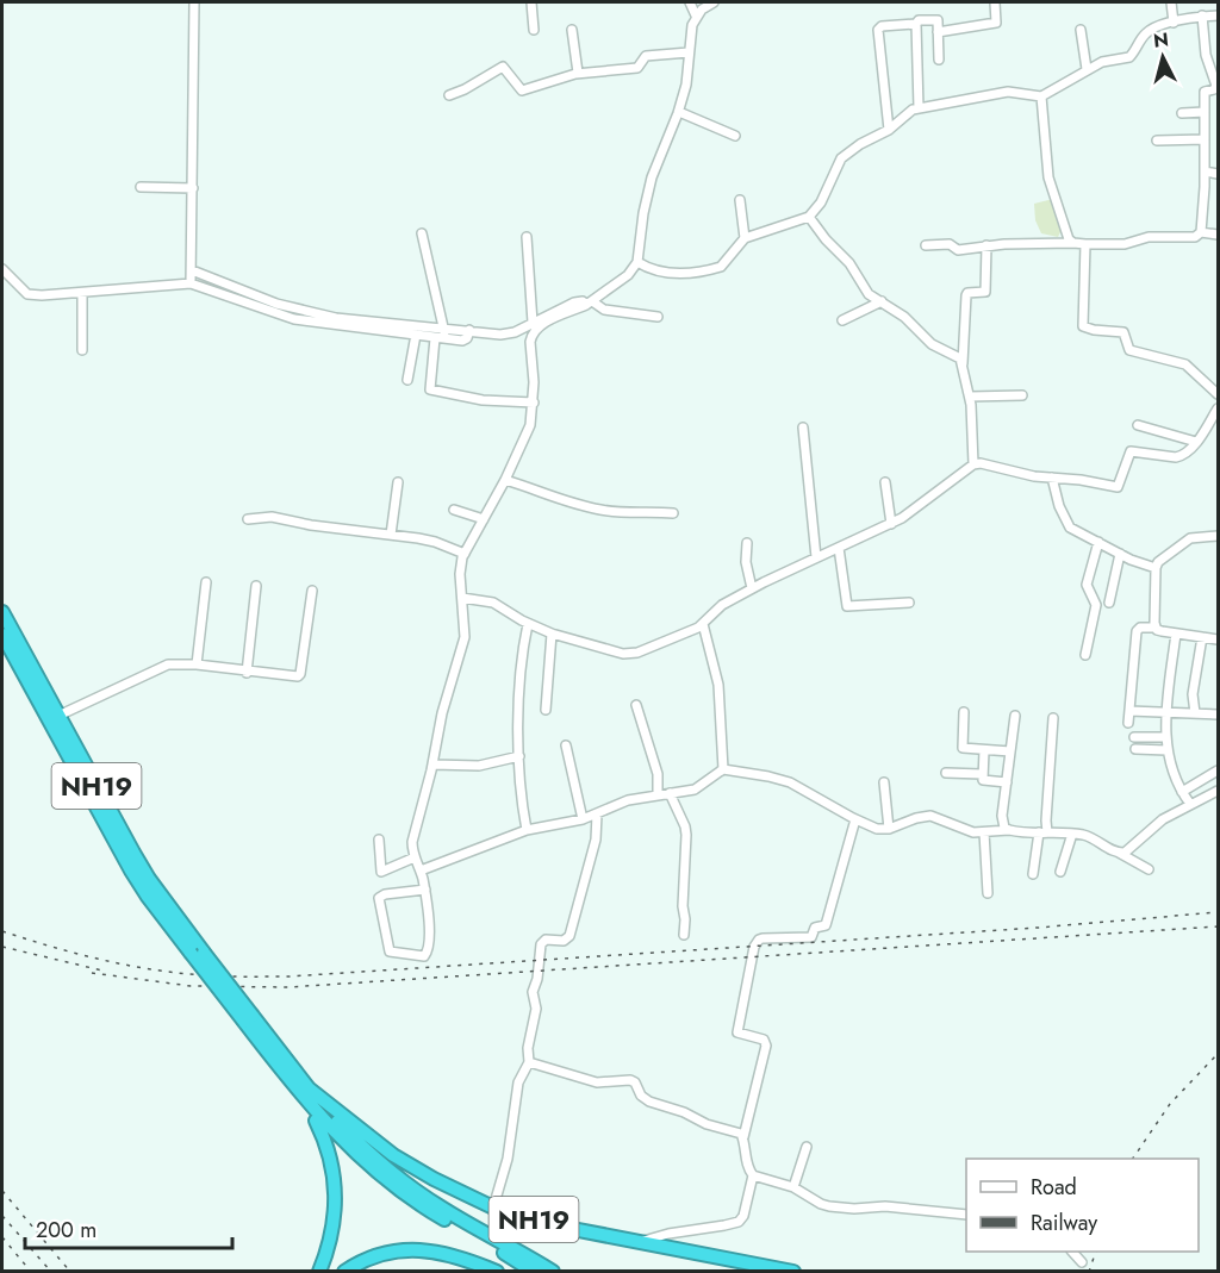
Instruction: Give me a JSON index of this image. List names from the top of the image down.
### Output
{
  "streets": {
    "highway": ["NH19"]
  },
  "legend": ["Road", "Railway"],
  "scale_bar": "200 m",
  "north": "top"
}
